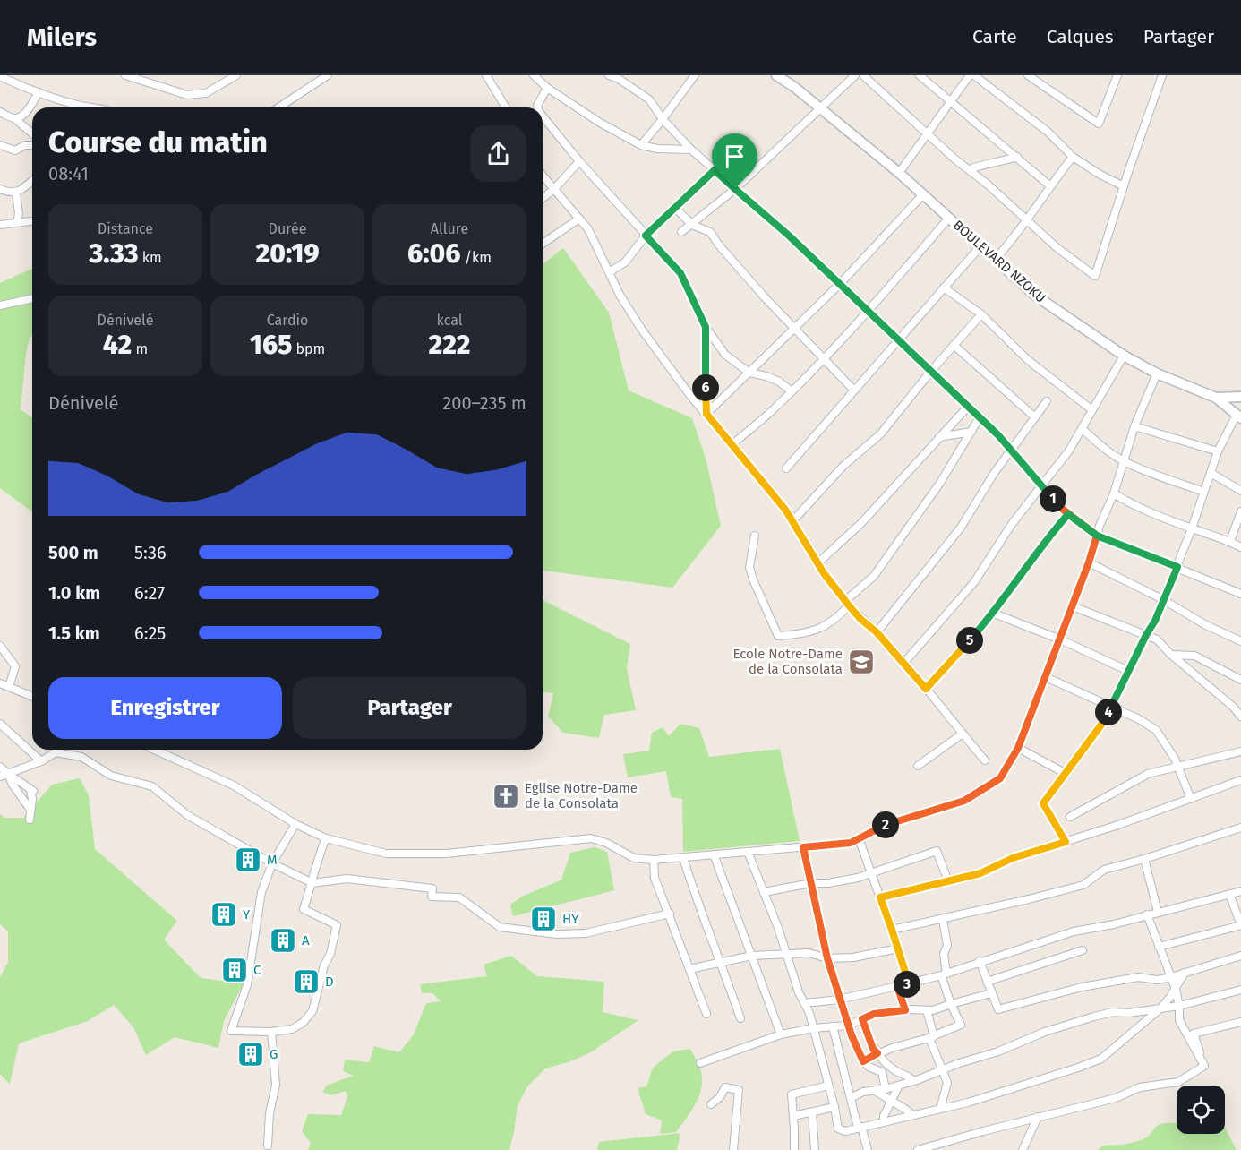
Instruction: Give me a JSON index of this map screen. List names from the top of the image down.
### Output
{
  "streets": {
    "street": ["BOULEVARD NZOKU"]
  },
  "places": {
    "school or university": ["Ecole Notre-Dame de la Consolata"],
    "church": ["Eglise Notre-Dame de la Consolata"],
    "building": [
      "M",
      "Y",
      "HY",
      "A",
      "C",
      "D",
      "G"
    ]
  },
  "page": {
    "header": "Milers",
    "nav": ["Carte", "Calques", "Partager"],
    "heading": ["Course du matin", "08:41"],
    "stats": [
      ["Distance", "3.33 km"],
      ["Durée", "20:19"],
      ["Allure", "6:06 /km"],
      ["Dénivelé", "42 m"],
      ["Cardio", "165 bpm"],
      ["kcal", "222"]
    ],
    "pins": [
      "6",
      "1",
      "5",
      "4",
      "2",
      "3"
    ],
    "chart": ["Dénivelé", "200–235 m"],
    "list": [
      {
        "name": "500 m",
        "note": "5:36"
      },
      {
        "name": "1.0 km",
        "note": "6:27"
      },
      {
        "name": "1.5 km",
        "note": "6:25"
      }
    ],
    "buttons": ["Enregistrer", "Partager"]
  }
}
